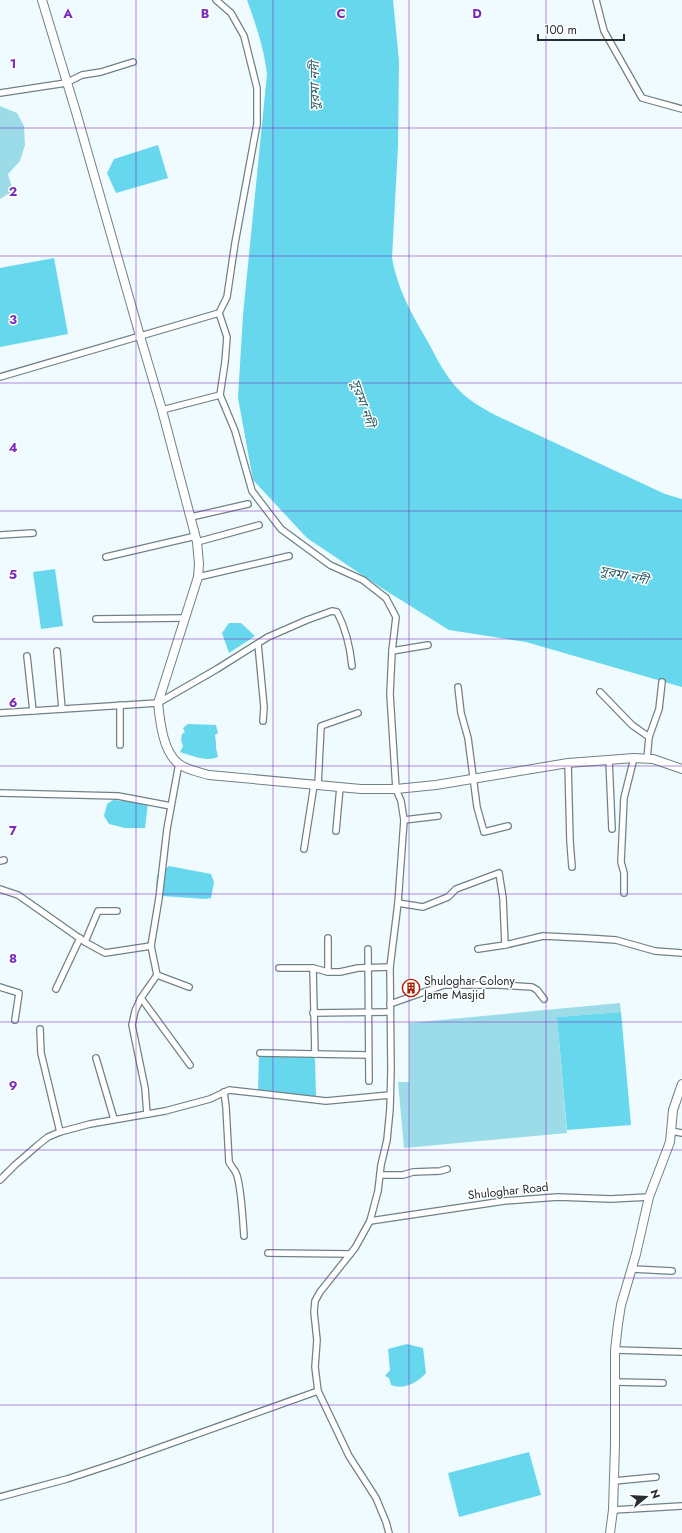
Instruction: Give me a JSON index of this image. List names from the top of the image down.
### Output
{
  "streets": {
    "street": ["Shuloghar Road"]
  },
  "water": ["সুরমা নদী"],
  "places": {
    "building": ["Shuloghar Colony Jame Masjid"]
  },
  "scale_bar": "100 m",
  "north": "right",
  "grid": {
    "columns": [
      "A",
      "B",
      "C",
      "D"
    ],
    "rows": [
      "1",
      "2",
      "3",
      "4",
      "5",
      "6",
      "7",
      "8",
      "9"
    ]
  }
}
